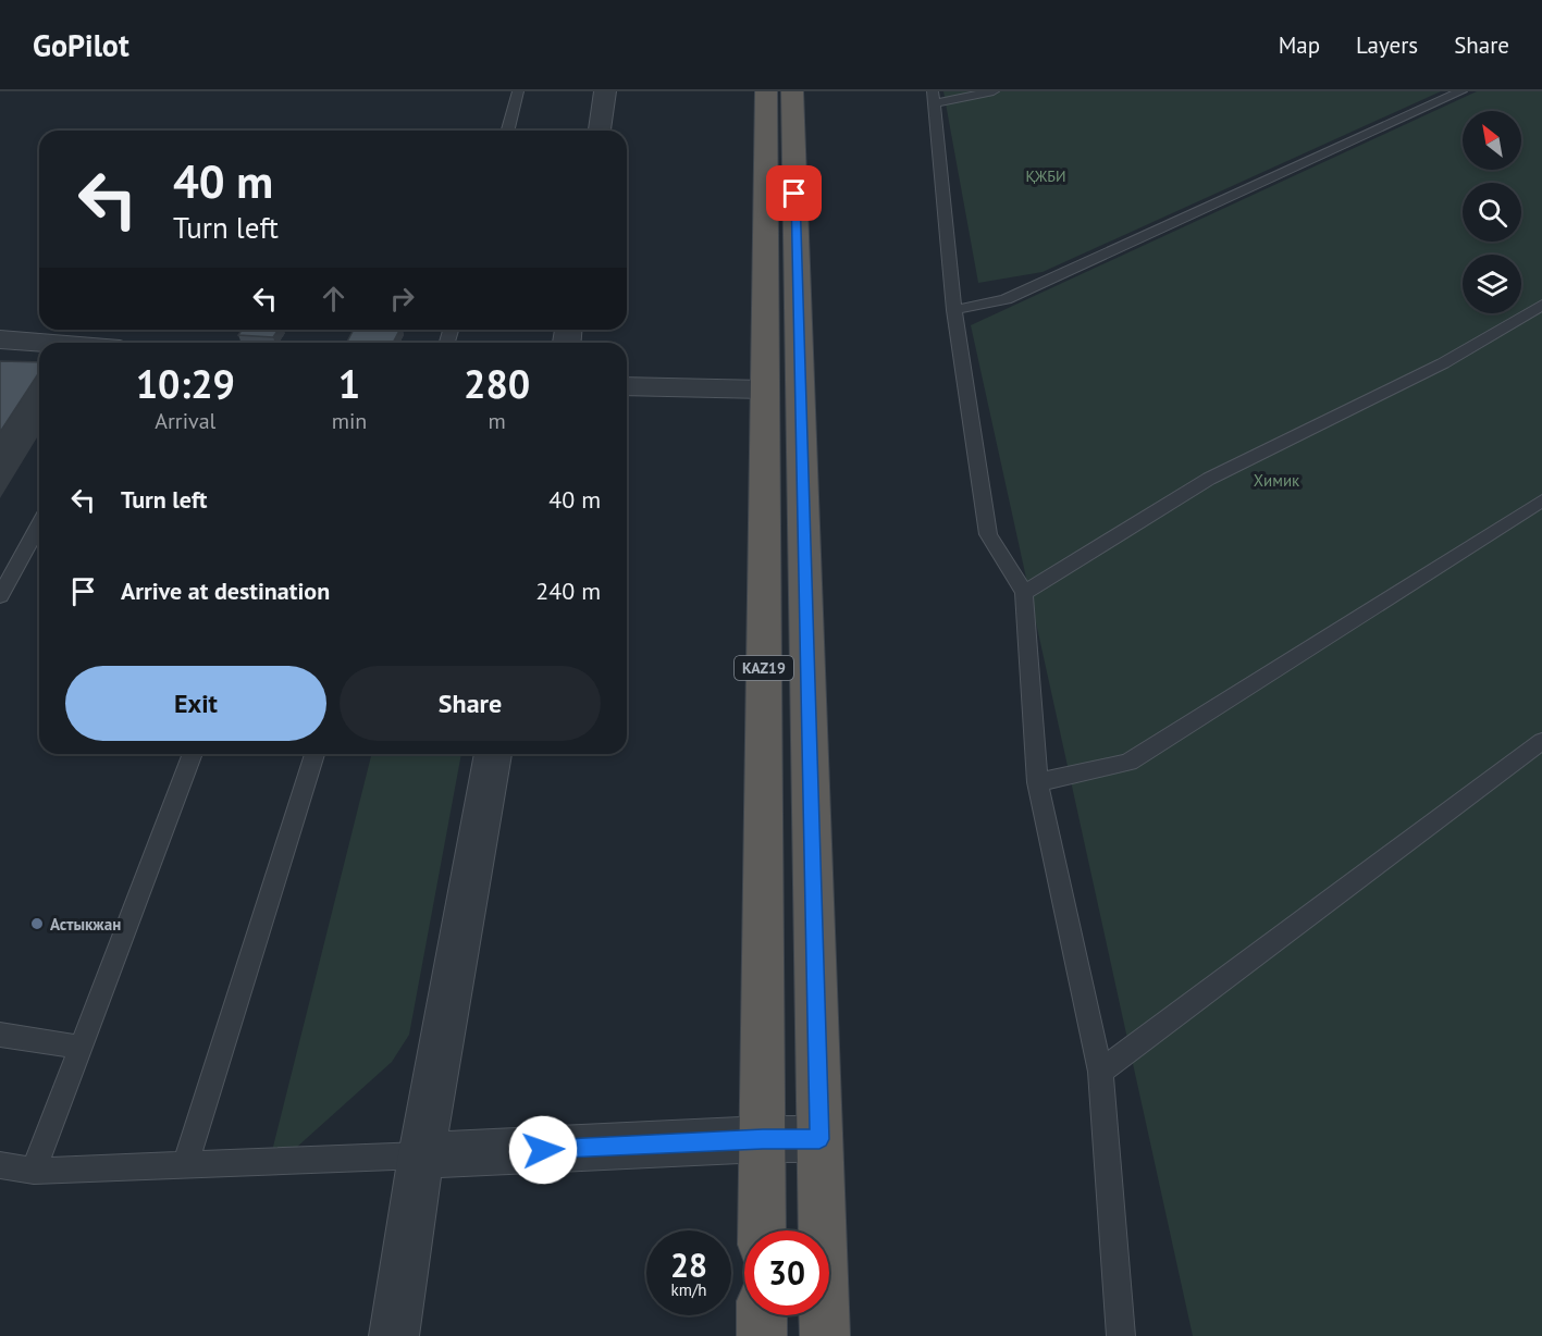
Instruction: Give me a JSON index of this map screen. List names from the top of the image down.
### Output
{
  "streets": {
    "highway": ["KAZ19"]
  },
  "parks": ["ҚЖБИ", "Химик"],
  "places": ["Астыкжан"],
  "north": "top left",
  "page": {
    "header": "GoPilot",
    "nav": ["Map", "Layers", "Share"],
    "turn": ["40 m", "Turn left"],
    "eta": [
      "10:29",
      "Arrival",
      "1",
      "min",
      "280",
      "m"
    ],
    "list": [
      {
        "name": "Turn left",
        "value": "40 m"
      },
      {
        "name": "Arrive at destination",
        "value": "240 m"
      }
    ],
    "buttons": ["Exit", "Share"],
    "speed": "28 km/h",
    "limit": "30"
  }
}
